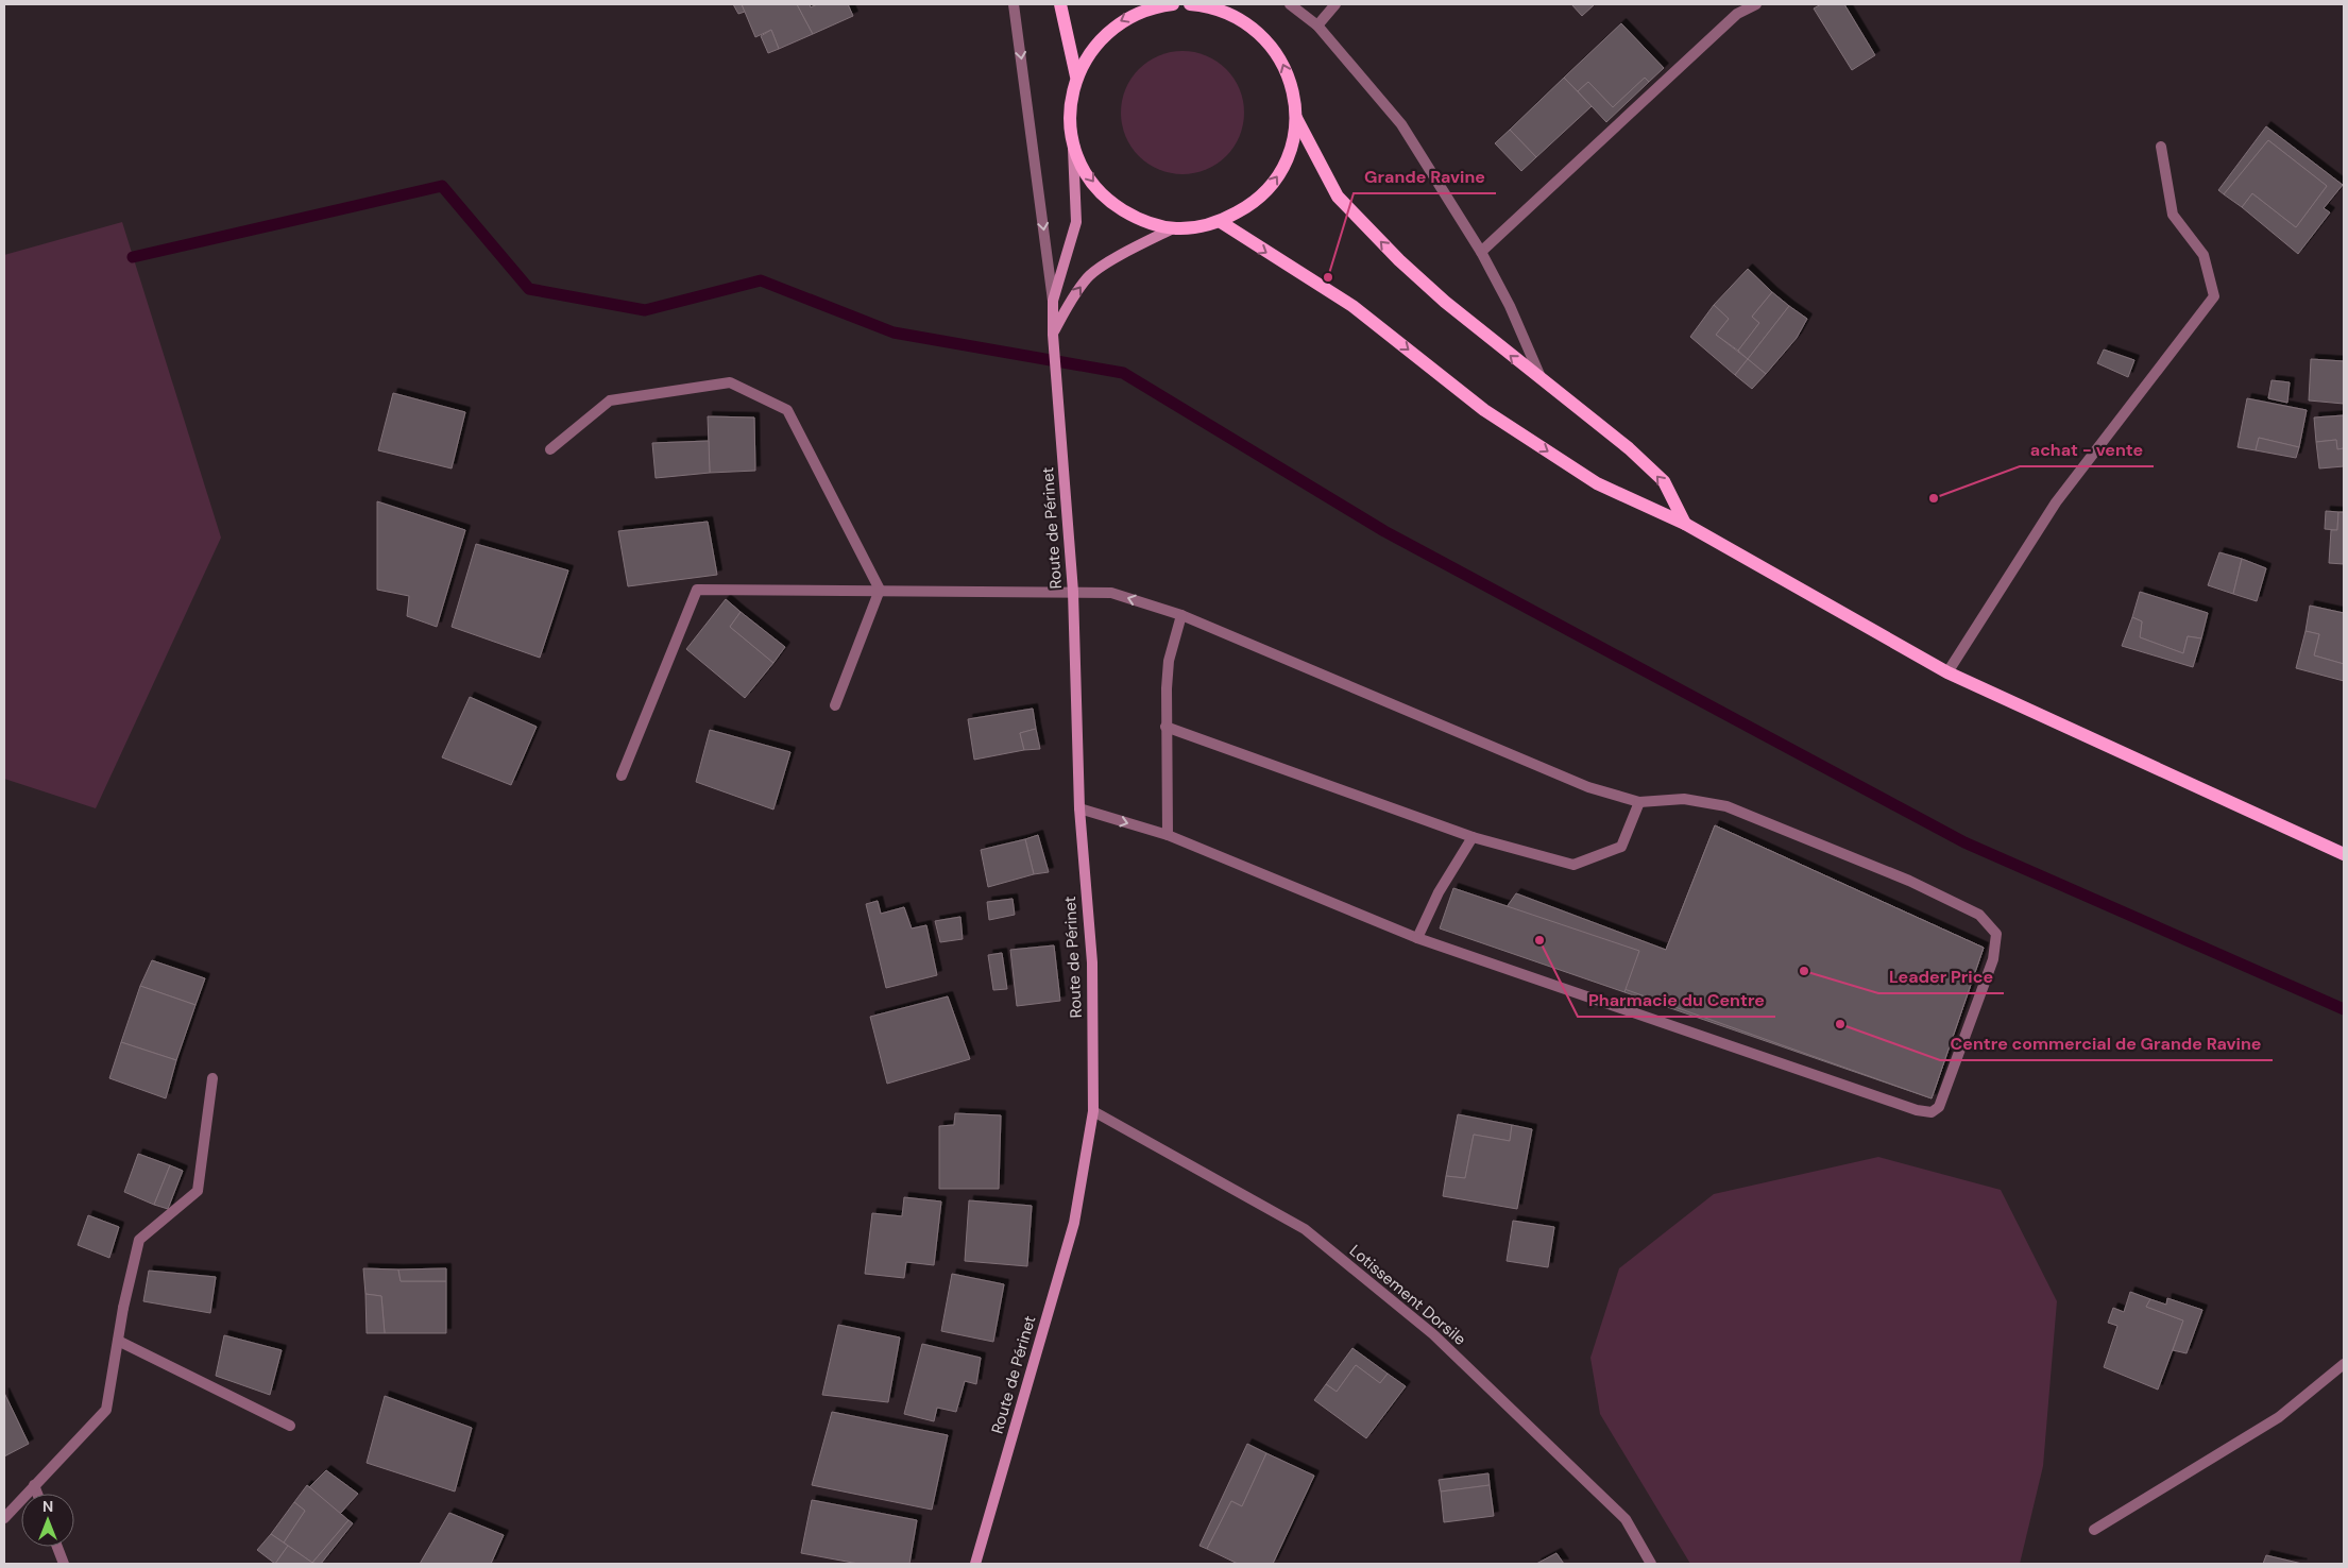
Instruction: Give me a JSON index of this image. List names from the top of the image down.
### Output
{
  "streets": {
    "main road": ["Route de Périnet"],
    "street": ["Lotissement Dorsile"]
  },
  "crossings": [
    ["Route de Périnet", "Lotissement Dorsile"]
  ],
  "places": [
    "Grande Ravine",
    "achat - vente",
    "Pharmacie du Centre",
    "Leader Price",
    "Centre commercial de Grande Ravine"
  ],
  "north": "top"
}
